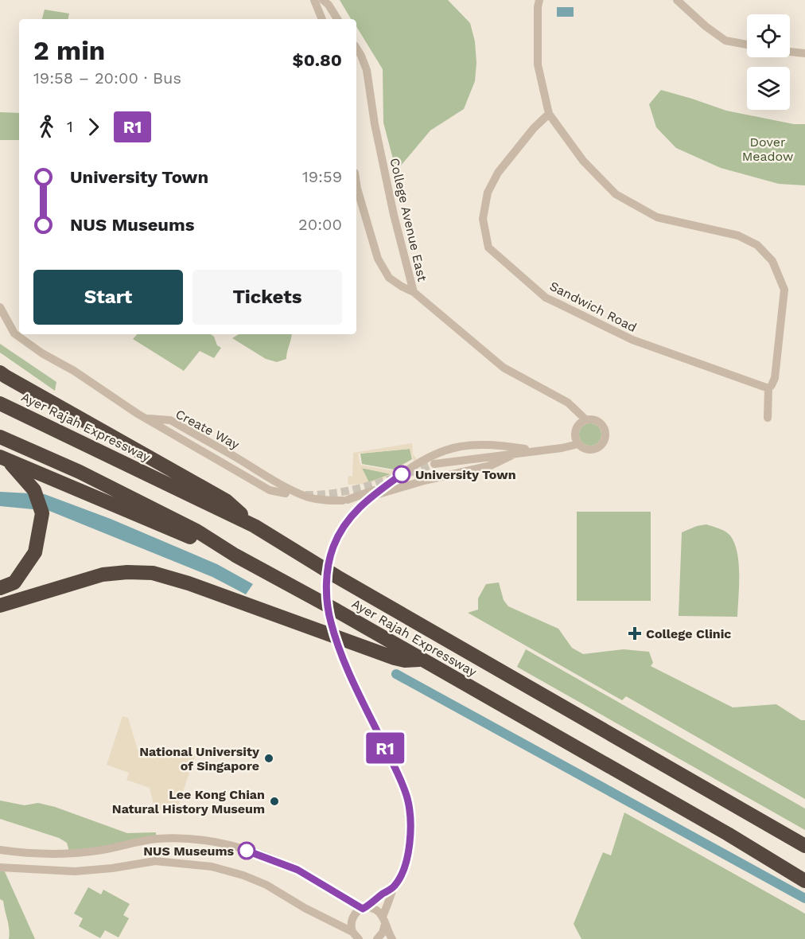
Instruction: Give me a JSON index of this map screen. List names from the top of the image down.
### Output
{
  "streets": {
    "highway": ["Ayer Rajah Expressway"],
    "street": ["College Avenue East", "Sandwich Road", "Create Way"]
  },
  "parks": ["Dover Meadow"],
  "places": {
    "other": [
      "University Town",
      "National University of Singapore",
      "Lee Kong Chian Natural History Museum",
      "NUS Museums"
    ],
    "health": ["College Clinic"]
  },
  "lines": ["bus line R1"],
  "page": {
    "on_map": "R1",
    "heading": ["2 min", "19:58 – 20:00 · Bus", "$0.80"],
    "legs": ["1", "R1"],
    "list": [
      {
        "name": "University Town",
        "value": "19:59"
      },
      {
        "name": "NUS Museums",
        "value": "20:00"
      }
    ],
    "buttons": ["Start", "Tickets"]
  }
}
